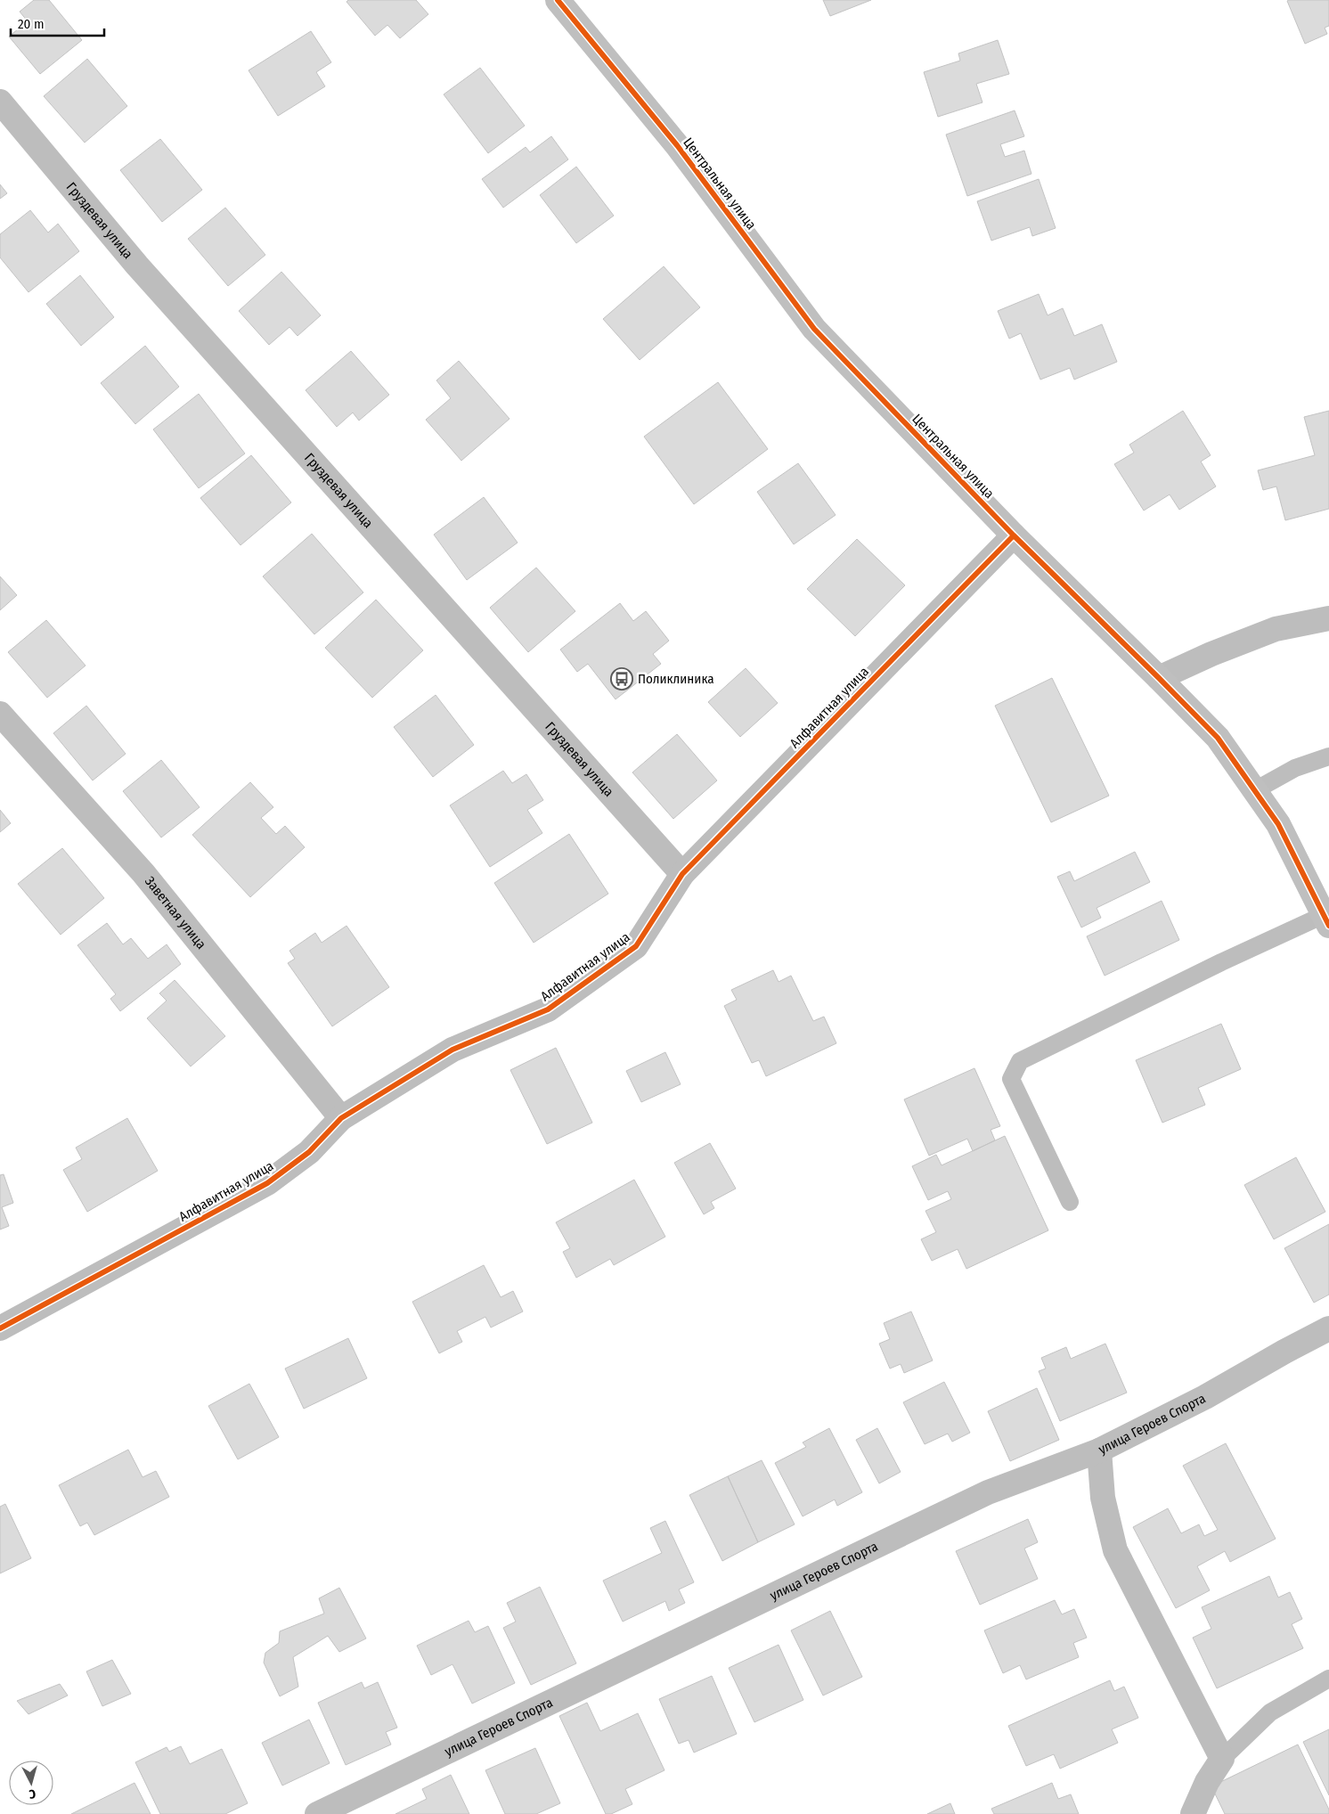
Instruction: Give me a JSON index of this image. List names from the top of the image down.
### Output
{
  "streets": {
    "street": [
      "Центральная улица",
      "Груздевая улица",
      "Алфавитная улица",
      "Заветная улица",
      "улица Героев Спорта"
    ]
  },
  "crossings": [
    ["Центральная улица", "Алфавитная улица"],
    ["Груздевая улица", "Алфавитная улица"],
    ["Алфавитная улица", "Заветная улица"]
  ],
  "places": {
    "bus stop": ["Поликлиника"]
  },
  "scale_bar": "20 m",
  "north": "bottom"
}
